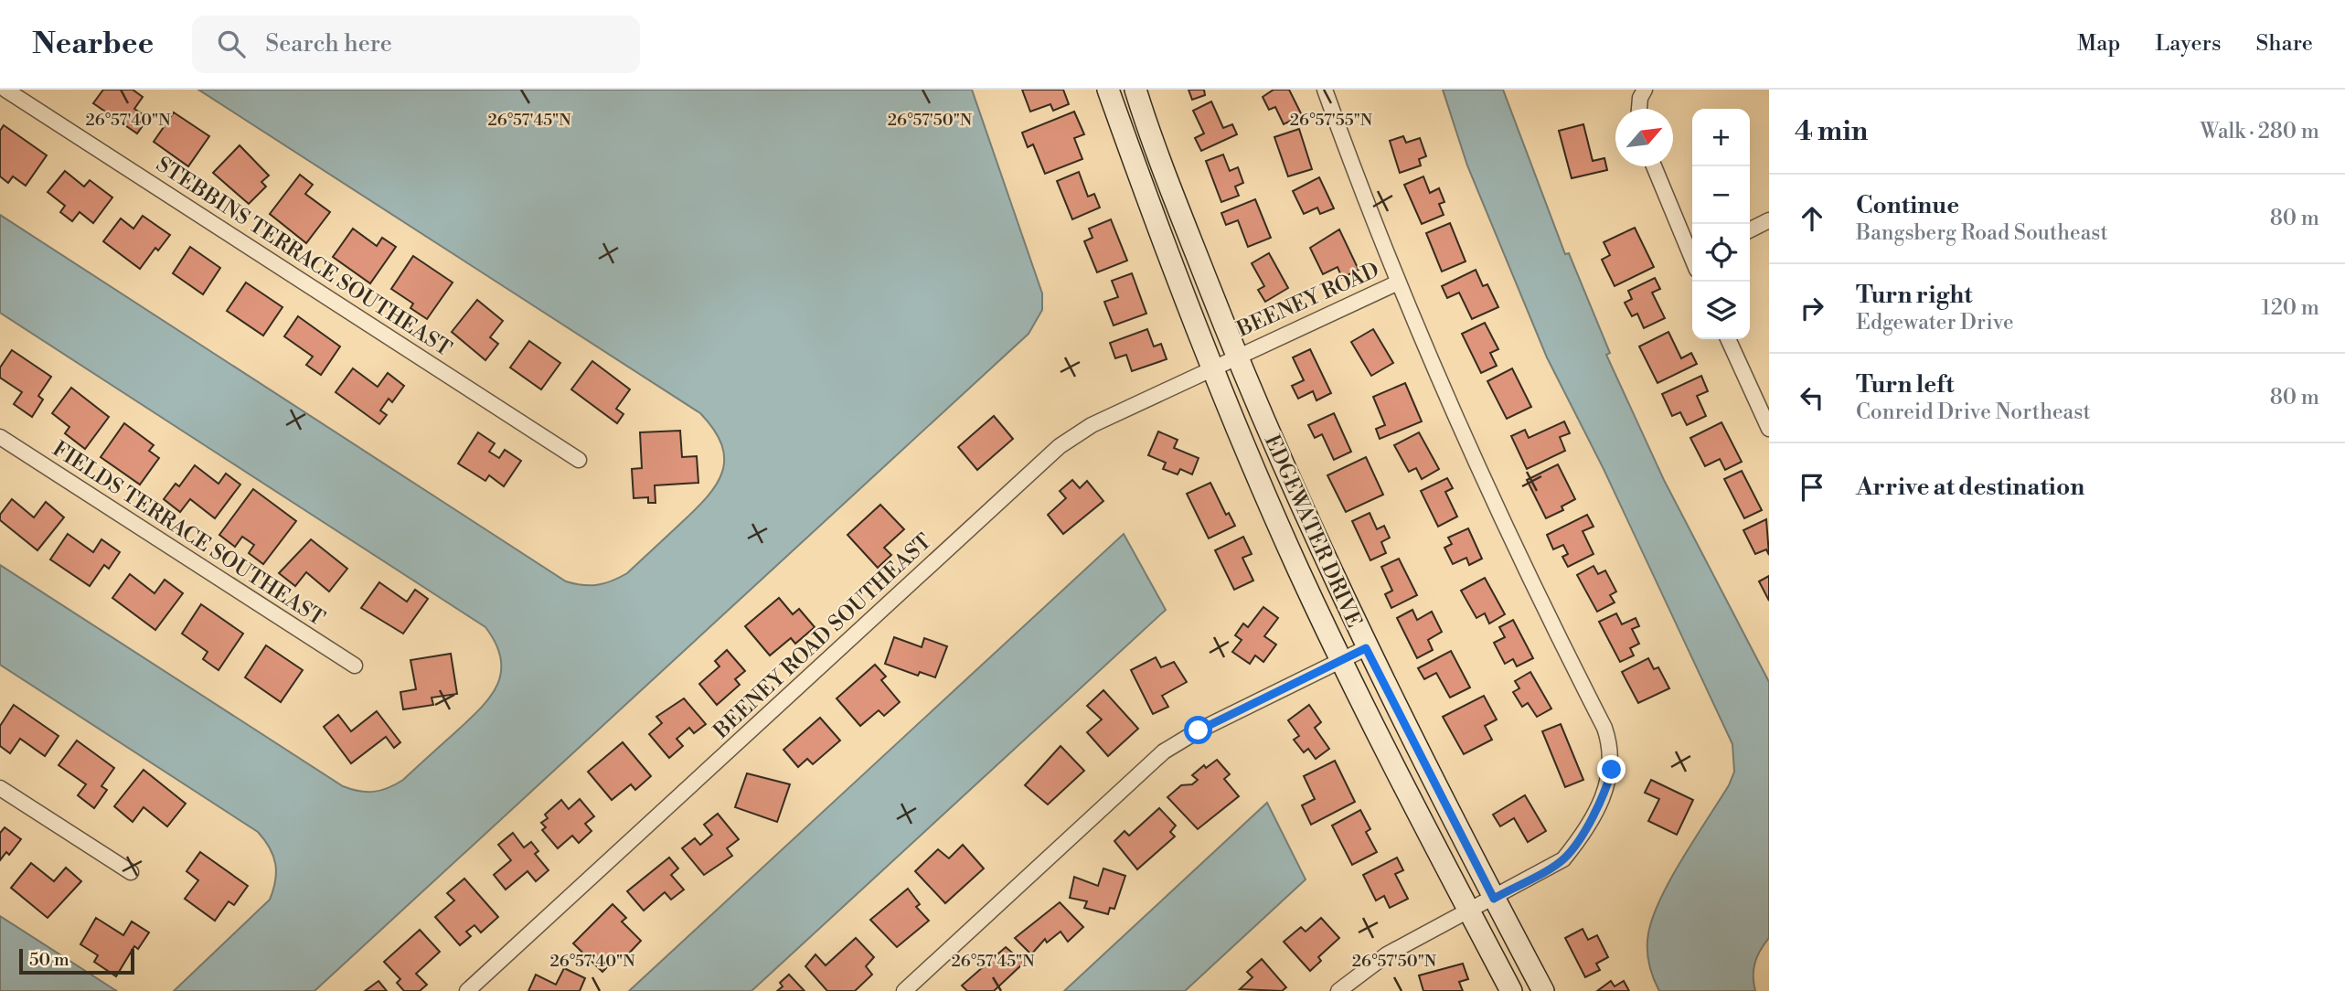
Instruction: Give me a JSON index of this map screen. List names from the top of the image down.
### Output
{
  "streets": {
    "street": [
      "STEBBINS TERRACE SOUTHEAST",
      "BEENEY ROAD",
      "EDGEWATER DRIVE",
      "FIELDS TERRACE SOUTHEAST",
      "BEENEY ROAD SOUTHEAST"
    ]
  },
  "crossings": [
    ["BEENEY ROAD", "EDGEWATER DRIVE"],
    ["BEENEY ROAD", "BEENEY ROAD SOUTHEAST"],
    ["EDGEWATER DRIVE", "BEENEY ROAD SOUTHEAST"]
  ],
  "scale_bar": "50 m",
  "north": "top right",
  "page": {
    "header": "Nearbee",
    "search": "Search here",
    "nav": ["Map", "Layers", "Share"],
    "heading": ["4 min", "Walk · 280 m"],
    "map_buttons": ["+", "−"],
    "list": [
      ["Continue", "Bangsberg Road Southeast", "80 m"],
      ["Turn right", "Edgewater Drive", "120 m"],
      ["Turn left", "Conreid Drive Northeast", "80 m"],
      "Arrive at destination"
    ],
    "scale": "50 m"
  },
  "coordinates": [
    "26°57'40\"N",
    "26°57'45\"N",
    "26°57'50\"N",
    "26°57'55\"N"
  ]
}
